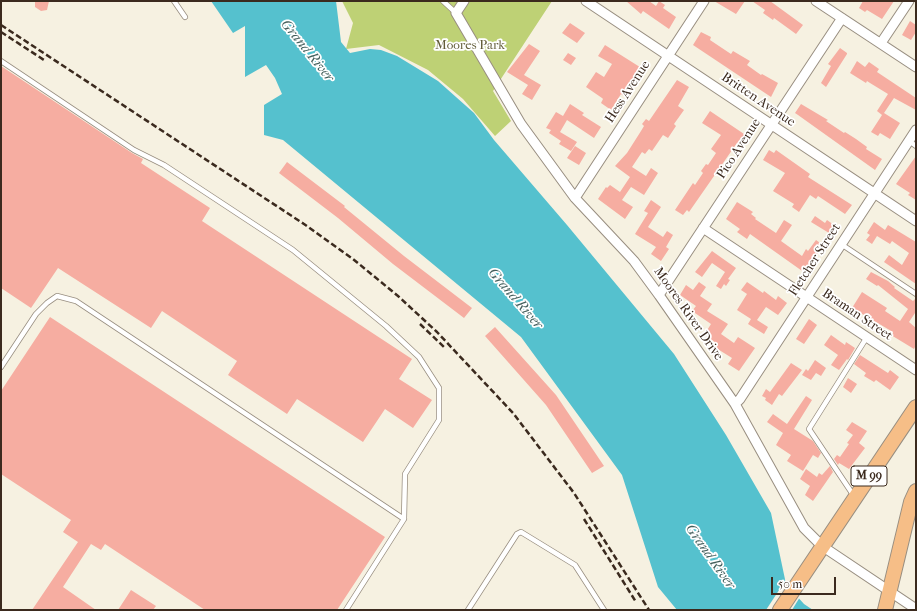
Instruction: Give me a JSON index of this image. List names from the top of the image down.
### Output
{
  "streets": {
    "main road": ["M 99"],
    "street": [
      "Hess Avenue",
      "Britten Avenue",
      "Pico Avenue",
      "Fletcher Street",
      "Moores River Drive",
      "Braman Street"
    ]
  },
  "crossings": [
    ["Hess Avenue", "Britten Avenue"],
    ["Hess Avenue", "Moores River Drive"],
    ["Britten Avenue", "Pico Avenue"],
    ["Britten Avenue", "Fletcher Street"],
    ["Pico Avenue", "Moores River Drive"],
    ["Pico Avenue", "Braman Street"],
    ["Fletcher Street", "Moores River Drive"],
    ["Fletcher Street", "Braman Street"],
    ["Moores River Drive", "M 99"]
  ],
  "water": ["Grand River"],
  "parks": ["Moores Park"],
  "scale_bar": "50 m"
}
